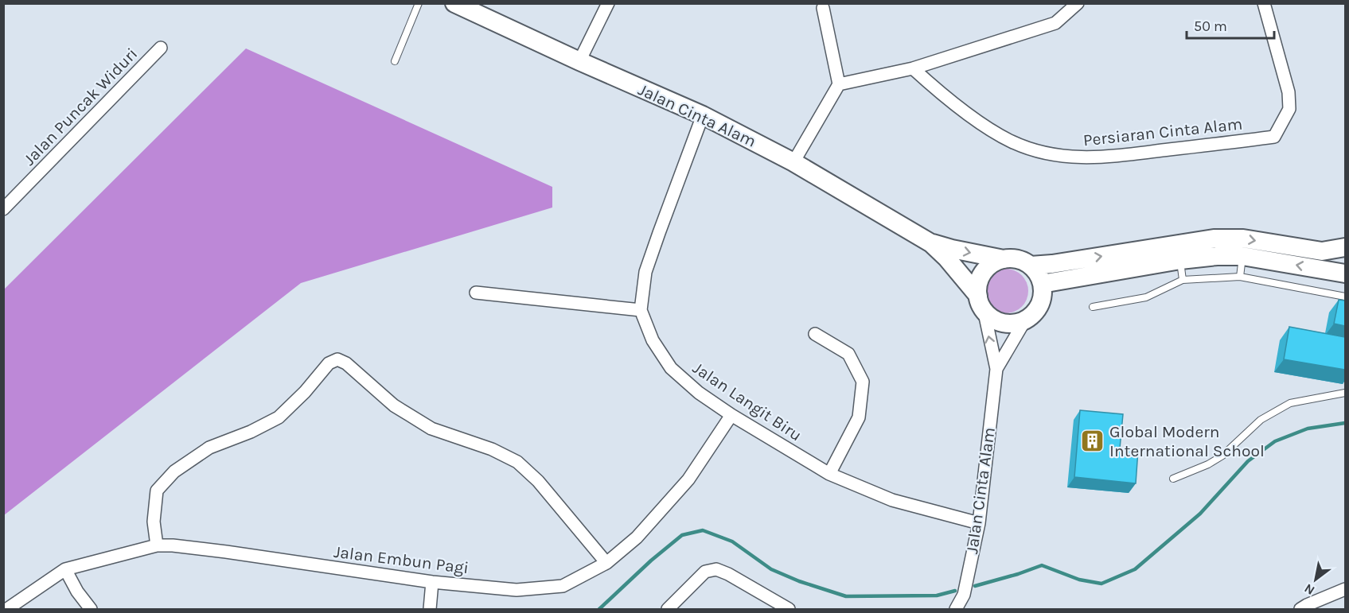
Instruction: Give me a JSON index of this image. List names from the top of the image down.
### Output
{
  "streets": {
    "street": [
      "Jalan Puncak Widuri",
      "Jalan Cinta Alam",
      "Persiaran Cinta Alam",
      "Jalan Langit Biru",
      "Jalan Embun Pagi"
    ]
  },
  "crossings": [
    ["Jalan Cinta Alam", "Jalan Langit Biru"],
    ["Jalan Langit Biru", "Jalan Embun Pagi"]
  ],
  "places": {
    "building": ["Global Modern International School"]
  },
  "scale_bar": "50 m",
  "north": "bottom left"
}
